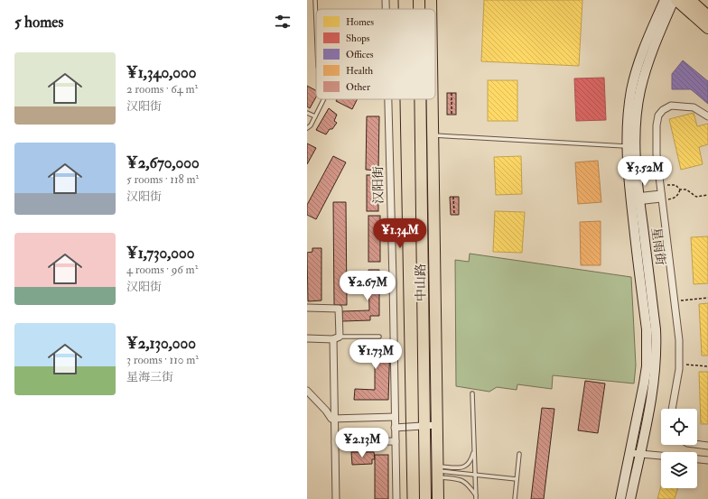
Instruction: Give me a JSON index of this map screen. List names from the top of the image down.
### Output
{
  "streets": {
    "highway": ["中山路"],
    "street": ["汉阳街", "星雨街"]
  },
  "legend": [
    "Homes",
    "Shops",
    "Offices",
    "Health",
    "Other"
  ],
  "page": {
    "heading": "5 homes",
    "list": [
      {
        "name": "¥1,340,000",
        "note": "2 rooms · 64 m² · 汉阳街"
      },
      {
        "name": "¥2,670,000",
        "note": "5 rooms · 118 m² · 汉阳街"
      },
      {
        "name": "¥1,730,000",
        "note": "4 rooms · 96 m² · 汉阳街"
      },
      {
        "name": "¥2,130,000",
        "note": "3 rooms · 110 m² · 星海三街"
      }
    ],
    "price": [
      "¥3.52M",
      "¥1.34M",
      "¥2.67M",
      "¥1.73M",
      "¥2.13M"
    ]
  }
}
